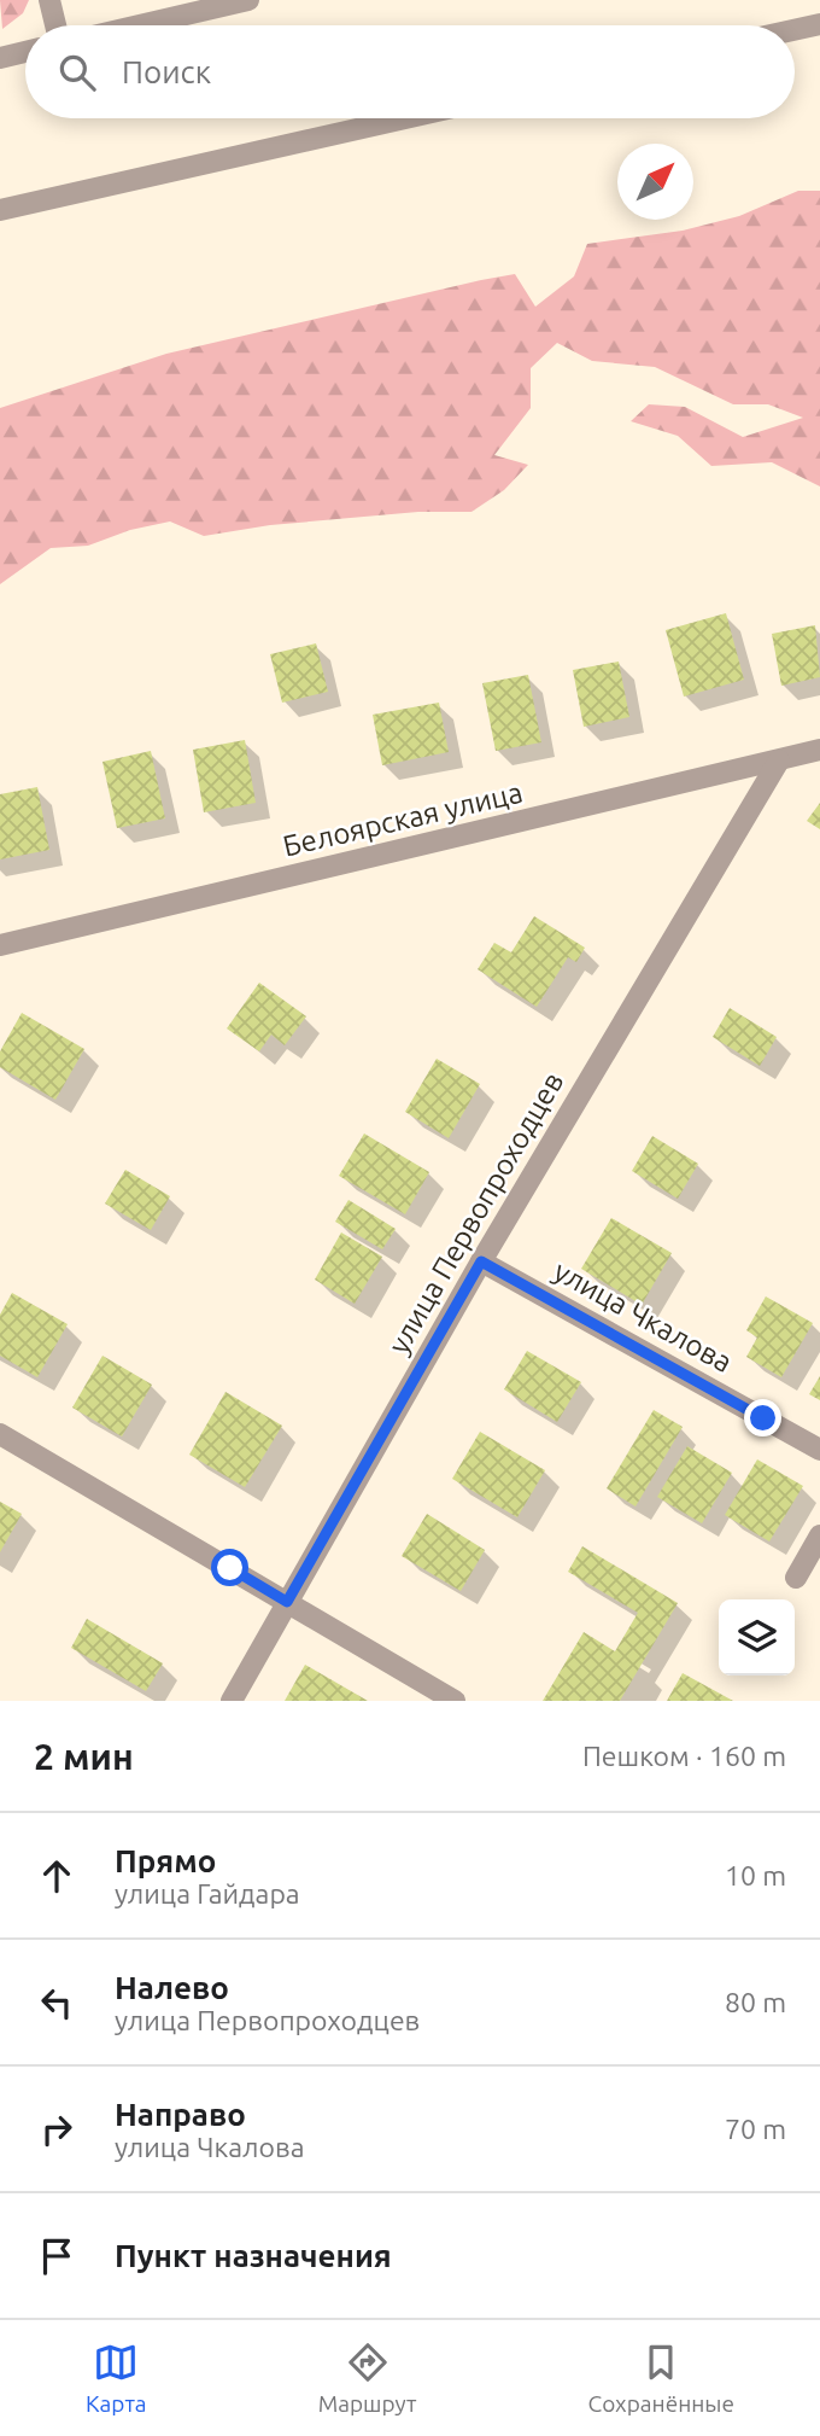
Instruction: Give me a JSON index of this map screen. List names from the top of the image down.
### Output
{
  "streets": {
    "street": ["Белоярская улица", "улица Первопроходцев", "улица Чкалова"]
  },
  "crossings": [
    ["Белоярская улица", "улица Первопроходцев"],
    ["улица Первопроходцев", "улица Чкалова"]
  ],
  "north": "top right",
  "page": {
    "search": "Поиск",
    "heading": ["2 мин", "Пешком · 160 m"],
    "list": [
      ["Прямо", "улица Гайдара", "10 m"],
      ["Налево", "улица Первопроходцев", "80 m"],
      ["Направо", "улица Чкалова", "70 m"],
      "Пункт назначения"
    ],
    "nav": ["Карта", "Маршрут", "Сохранённые"]
  }
}
